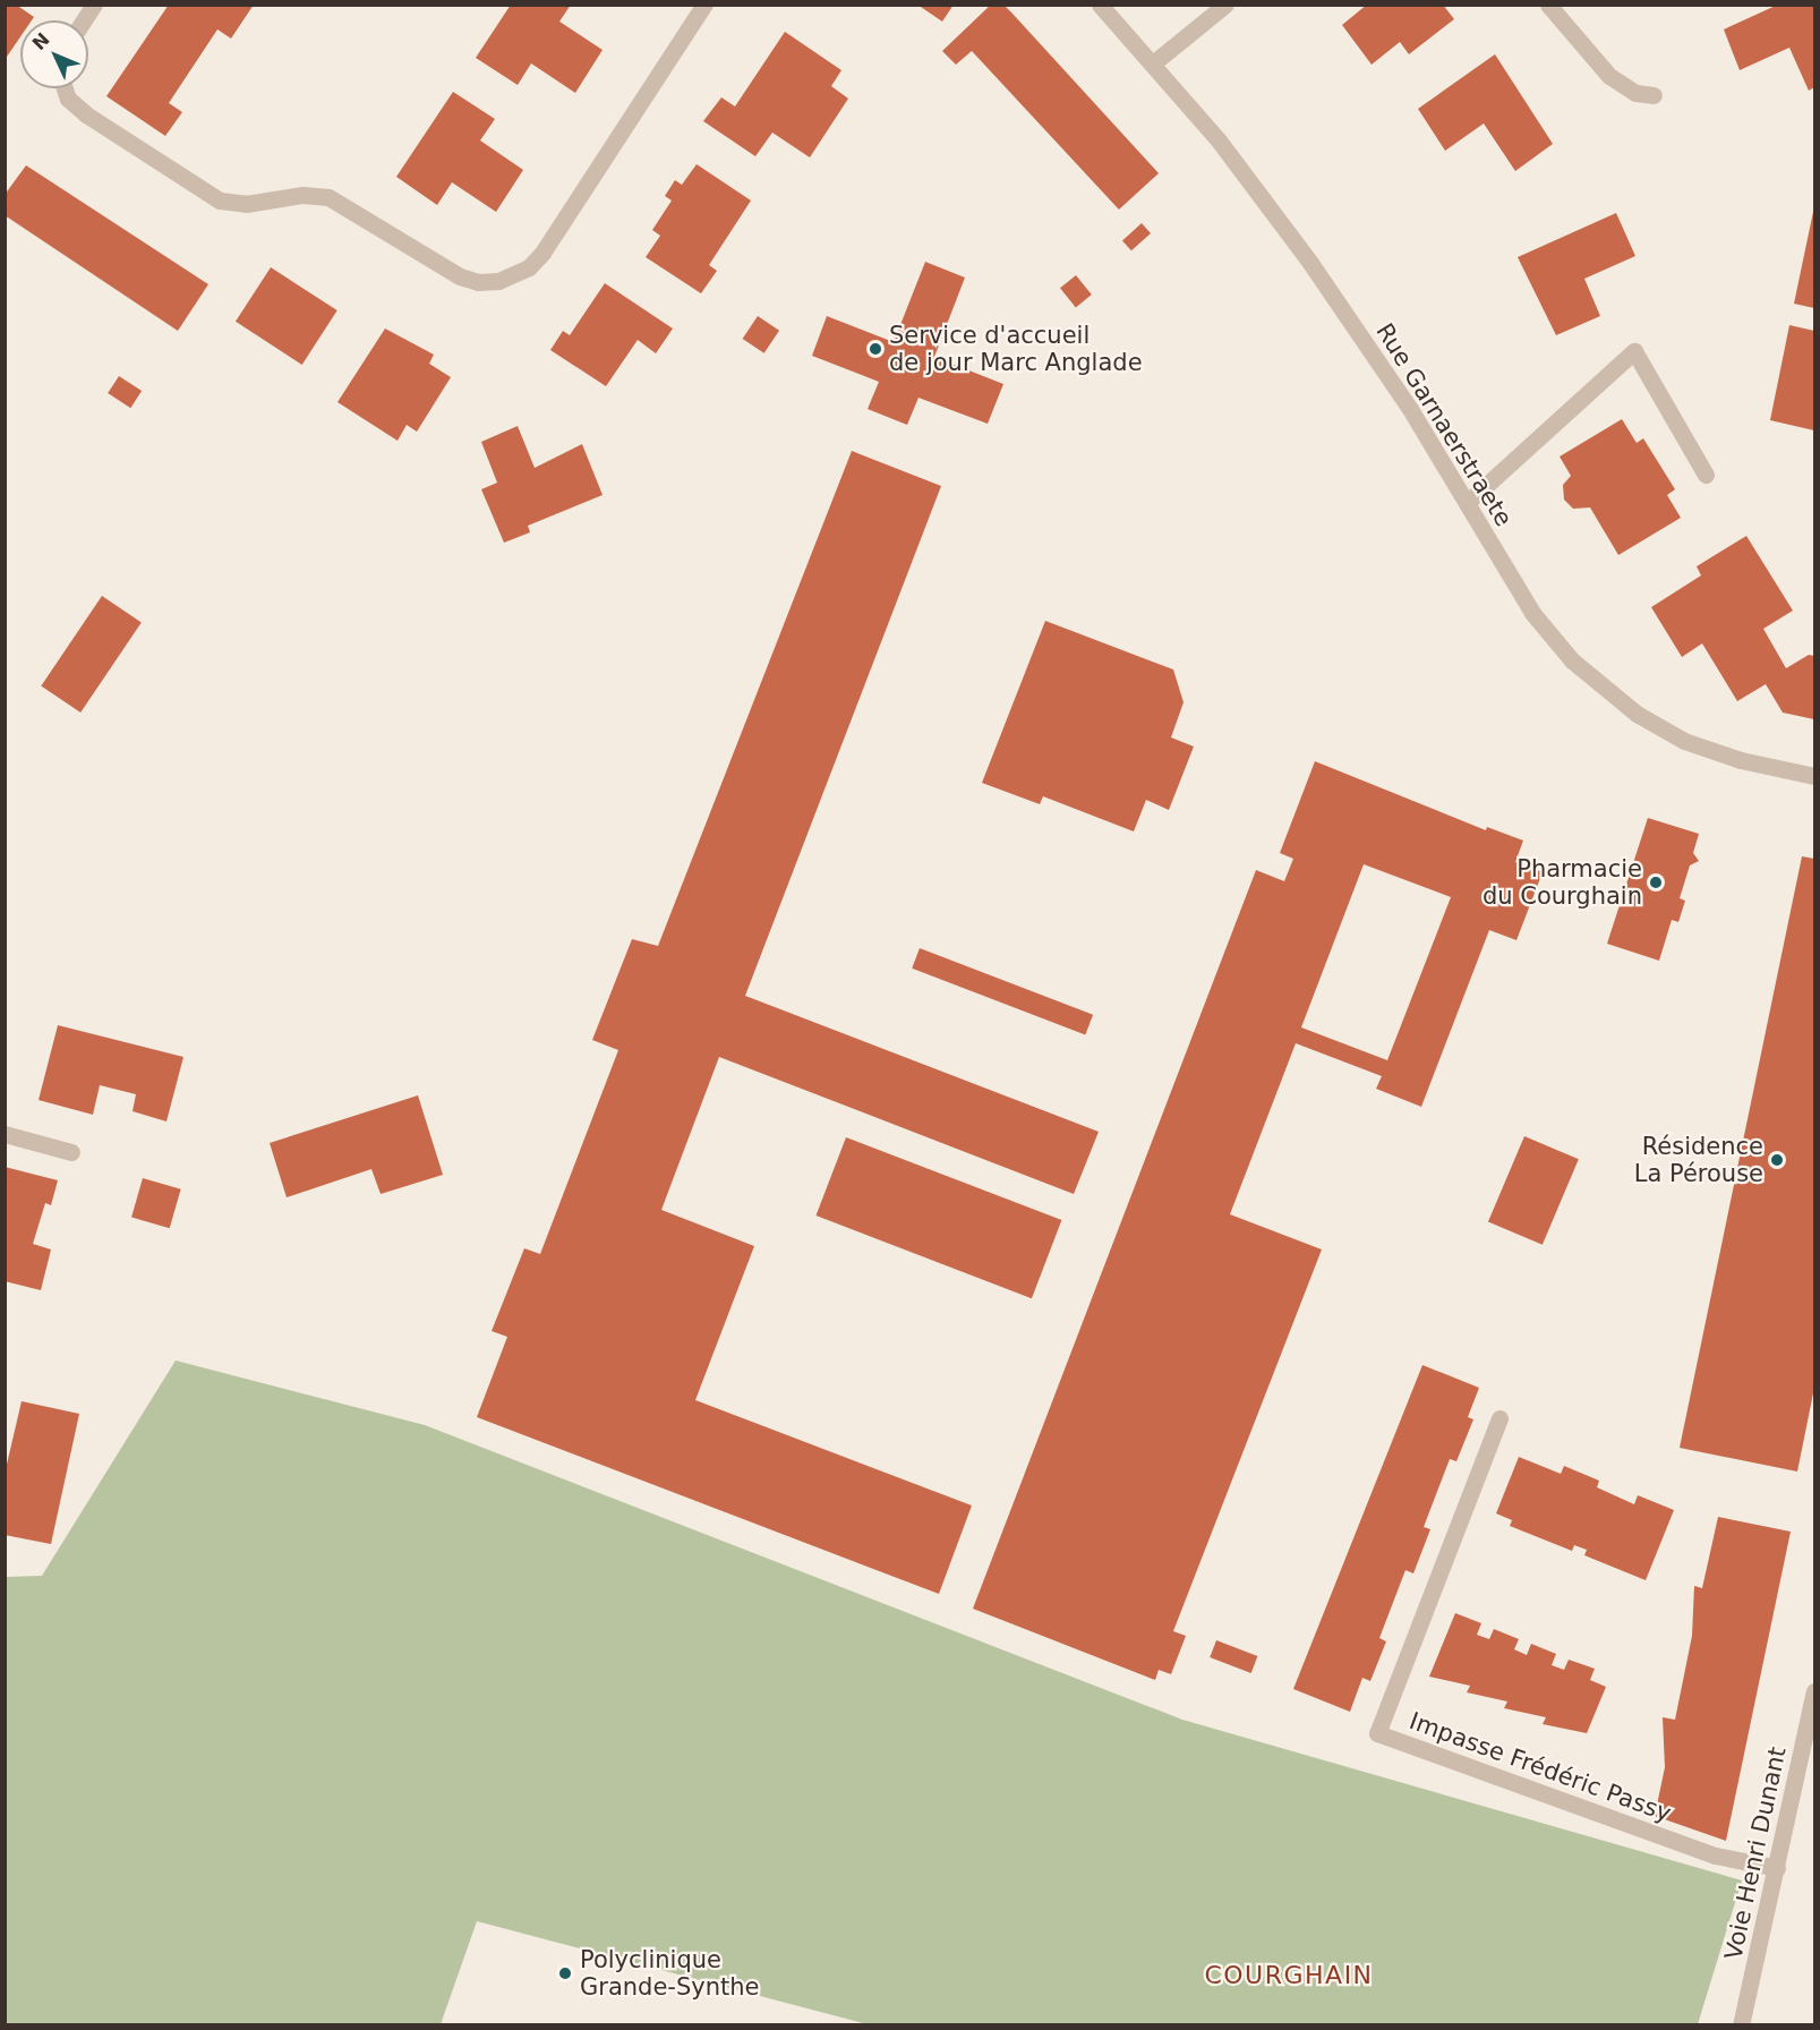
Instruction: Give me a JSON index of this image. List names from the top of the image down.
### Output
{
  "streets": {
    "street": ["Rue Garnaerstraete", "Impasse Frédéric Passy", "Voie Henri Dunant"]
  },
  "crossings": [
    ["Impasse Frédéric Passy", "Voie Henri Dunant"]
  ],
  "districts": ["COURGHAIN"],
  "places": [
    "Service d'accueil de jour Marc Anglade",
    "Pharmacie du Courghain",
    "Résidence La Pérouse",
    "Polyclinique Grande-Synthe"
  ],
  "north": "top left"
}
